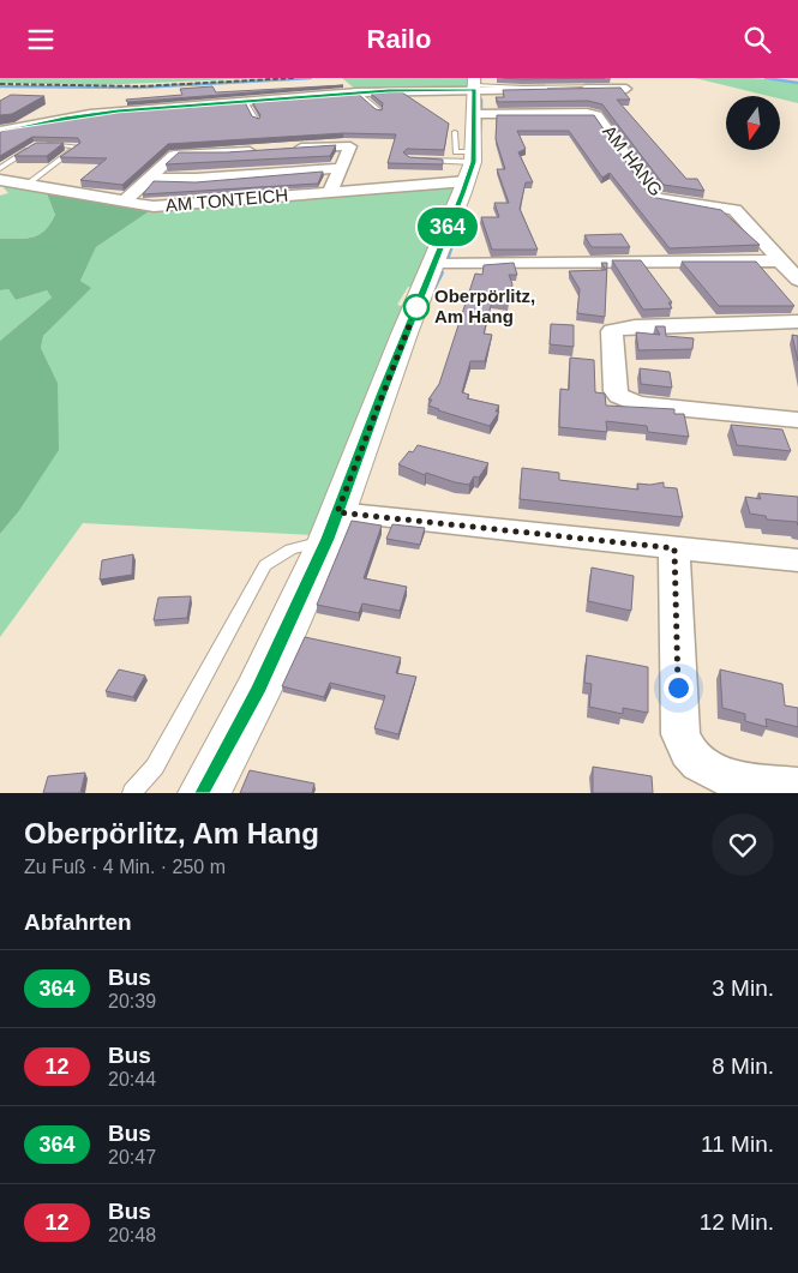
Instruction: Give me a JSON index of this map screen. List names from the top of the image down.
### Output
{
  "streets": {
    "street": ["AM HANG", "AM TONTEICH"]
  },
  "places": ["Oberpörlitz, Am Hang"],
  "lines": ["bus line 364"],
  "north": "bottom",
  "page": {
    "header": "Railo",
    "on_map": "364",
    "heading": [
      ["Oberpörlitz, Am Hang", "Zu Fuß · 4 Min. · 250 m"],
      "Abfahrten"
    ],
    "list": [
      {
        "mark": "364",
        "name": "Bus",
        "note": "20:39",
        "value": "3 Min."
      },
      {
        "mark": "12",
        "name": "Bus",
        "note": "20:44",
        "value": "8 Min."
      },
      {
        "mark": "364",
        "name": "Bus",
        "note": "20:47",
        "value": "11 Min."
      },
      {
        "mark": "12",
        "name": "Bus",
        "note": "20:48",
        "value": "12 Min."
      }
    ]
  }
}
